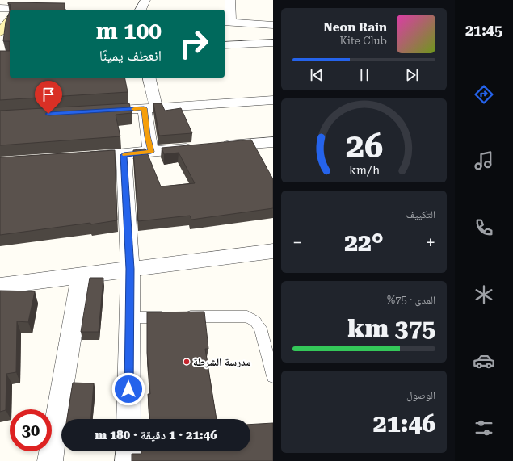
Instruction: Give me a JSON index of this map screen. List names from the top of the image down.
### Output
{
  "places": ["مدرسة الشرطة"],
  "page": {
    "tabs": "21:45",
    "turn": ["100 m", "انعطف يمينًا"],
    "song": ["Neon Rain", "Kite Club"],
    "tile": [
      "التكييف",
      ["المدى · 75%", "375 km"],
      ["الوصول", "21:46"]
    ],
    "heat": ["−", "22°", "+"],
    "limit": "30",
    "trip": "21:46 · 1 دقيقة · 180 m",
    "gauge": ["26", "km/h"]
  }
}
